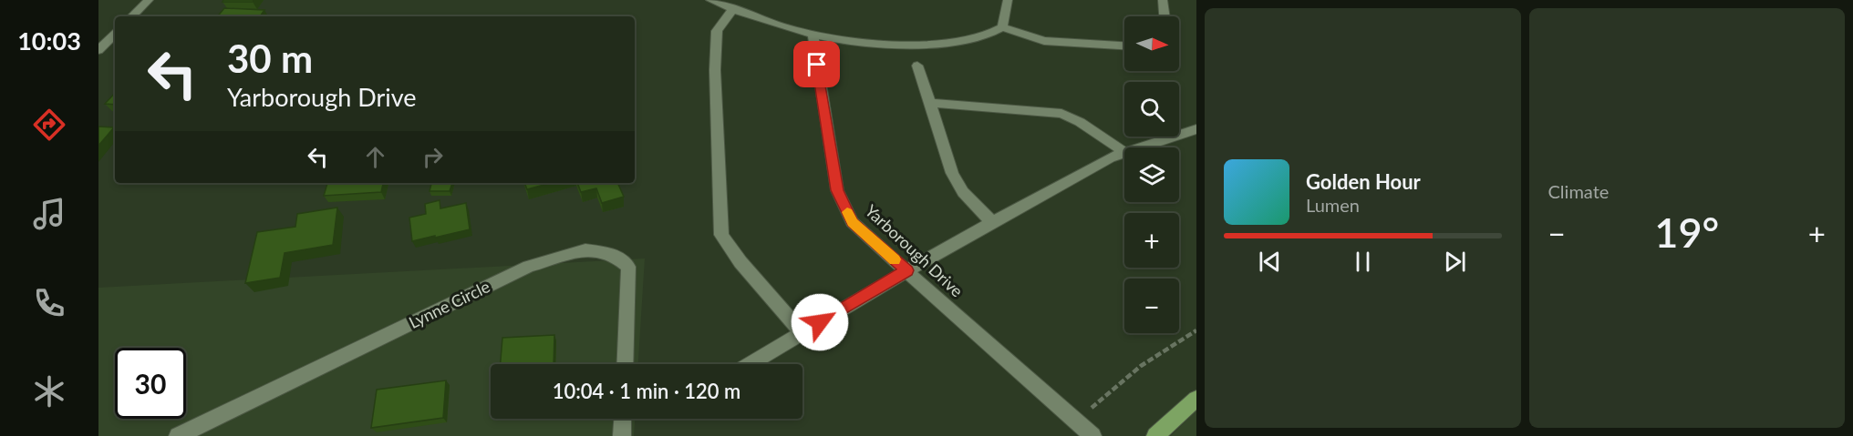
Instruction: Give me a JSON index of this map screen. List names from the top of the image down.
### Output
{
  "streets": {
    "street": ["Yarborough Drive", "Lynne Circle"]
  },
  "north": "right",
  "page": {
    "tabs": "10:03",
    "tile": "Climate",
    "map_buttons": ["+", "−"],
    "turn": ["30 m", "Yarborough Drive"],
    "song": ["Golden Hour", "Lumen"],
    "heat": ["−", "19°", "+"],
    "limit": "30",
    "trip": "10:04 · 1 min · 120 m"
  }
}
